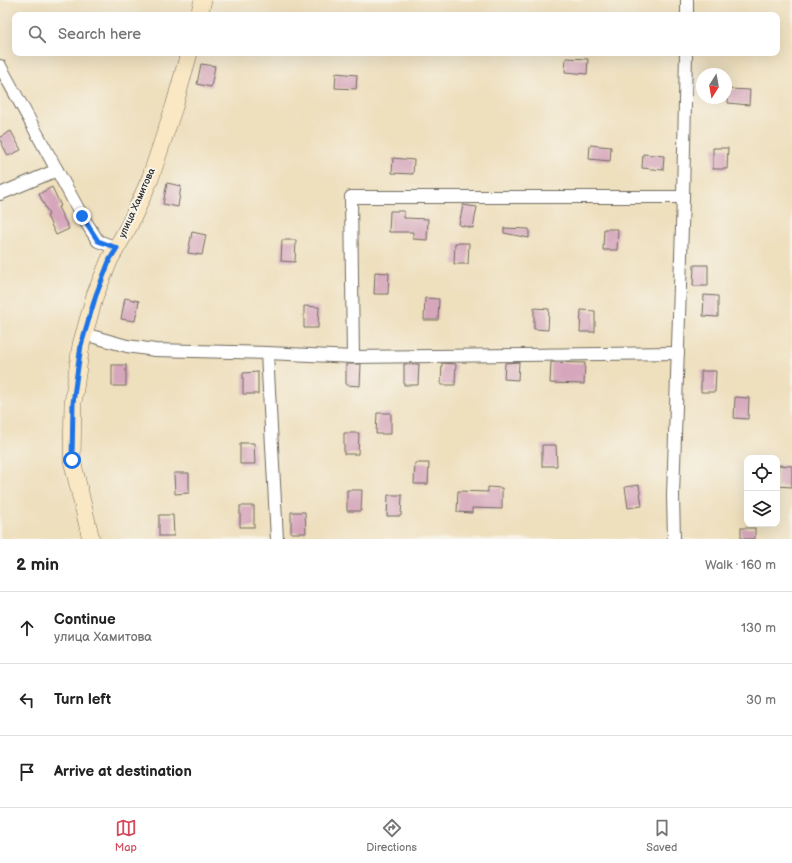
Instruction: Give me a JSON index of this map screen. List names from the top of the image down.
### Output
{
  "streets": {
    "street": ["улица Хамитова"]
  },
  "north": "bottom",
  "page": {
    "search": "Search here",
    "heading": ["2 min", "Walk · 160 m"],
    "list": [
      ["Continue", "улица Хамитова", "130 m"],
      ["Turn left", "30 m"],
      "Arrive at destination"
    ],
    "nav": ["Map", "Directions", "Saved"]
  }
}
